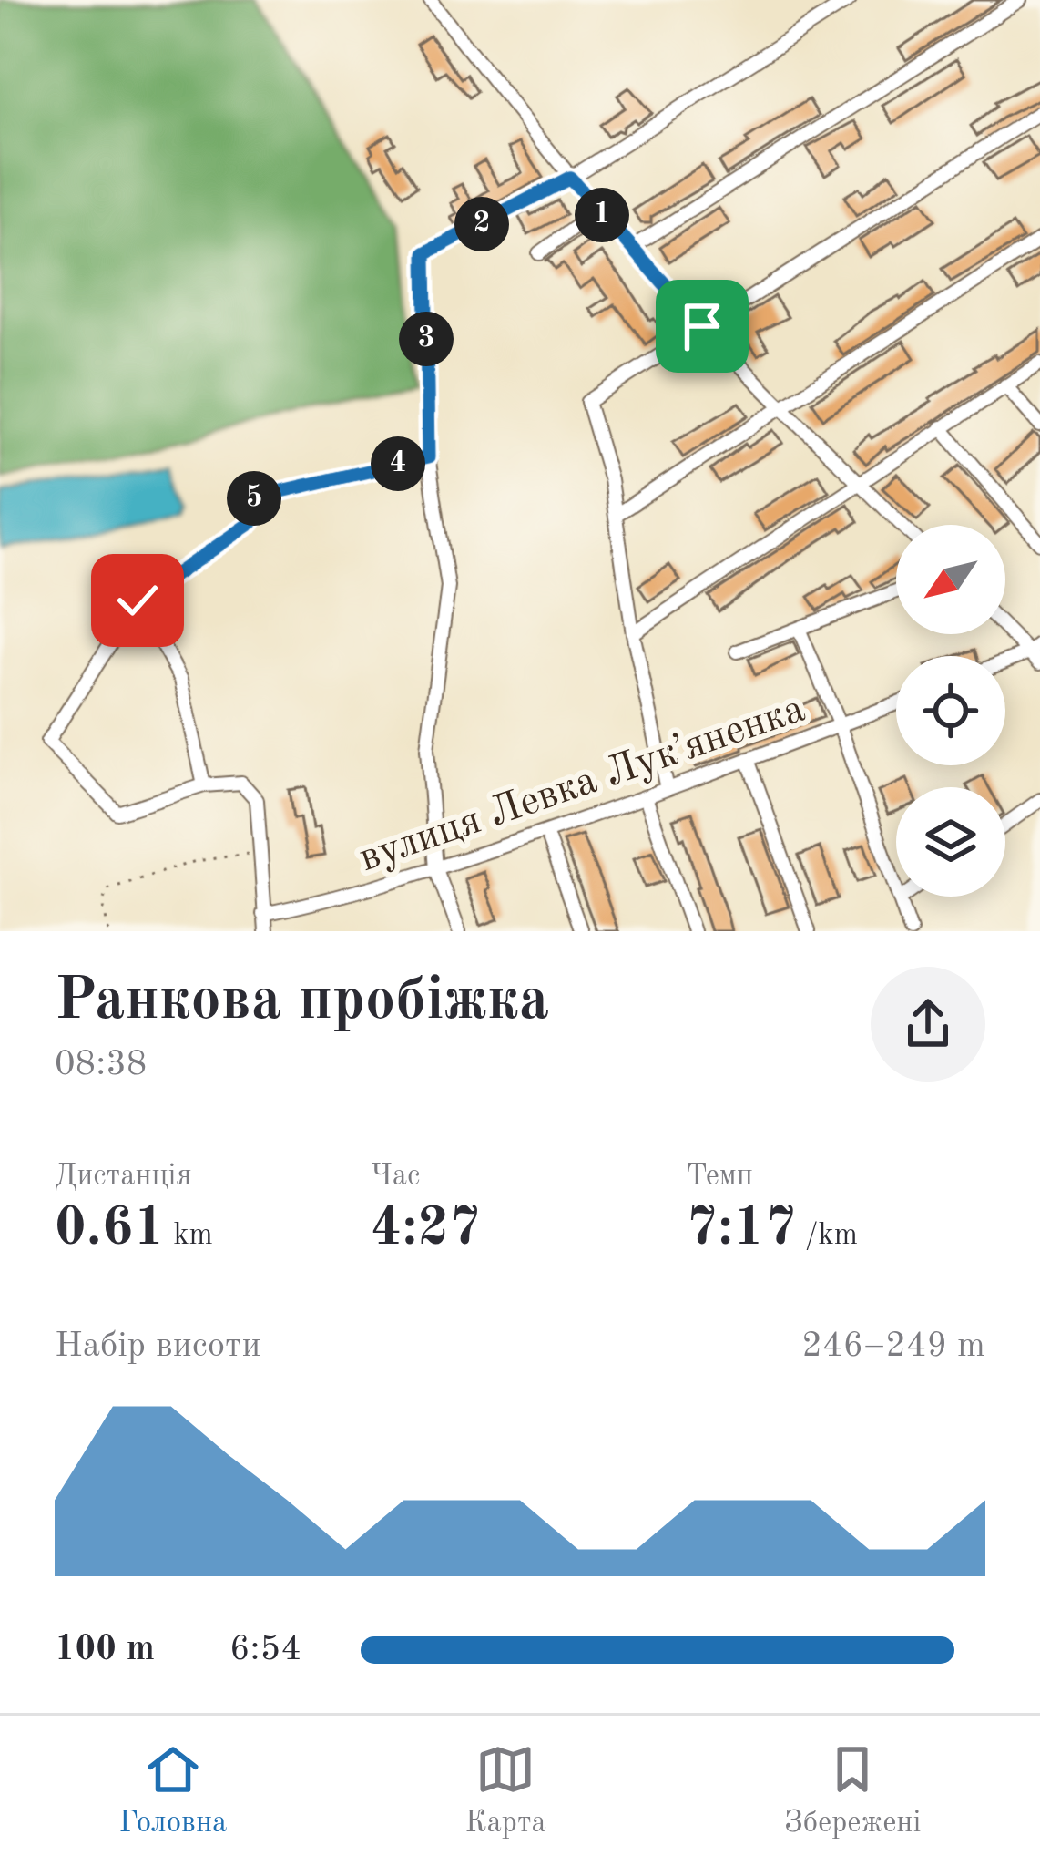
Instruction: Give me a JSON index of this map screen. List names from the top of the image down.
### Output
{
  "streets": {
    "street": ["вулиця Левка Лукʼяненка"]
  },
  "north": "bottom left",
  "page": {
    "pins": [
      "1",
      "2",
      "3",
      "4",
      "5"
    ],
    "heading": ["Ранкова пробіжка", "08:38"],
    "stats": [
      ["Дистанція", "0.61 km"],
      ["Час", "4:27"],
      ["Темп", "7:17 /km"]
    ],
    "chart": ["Набір висоти", "246–249 m"],
    "list": [
      {
        "name": "100 m",
        "note": "6:54"
      }
    ],
    "tabs": ["Головна", "Карта", "Збережені"]
  }
}
